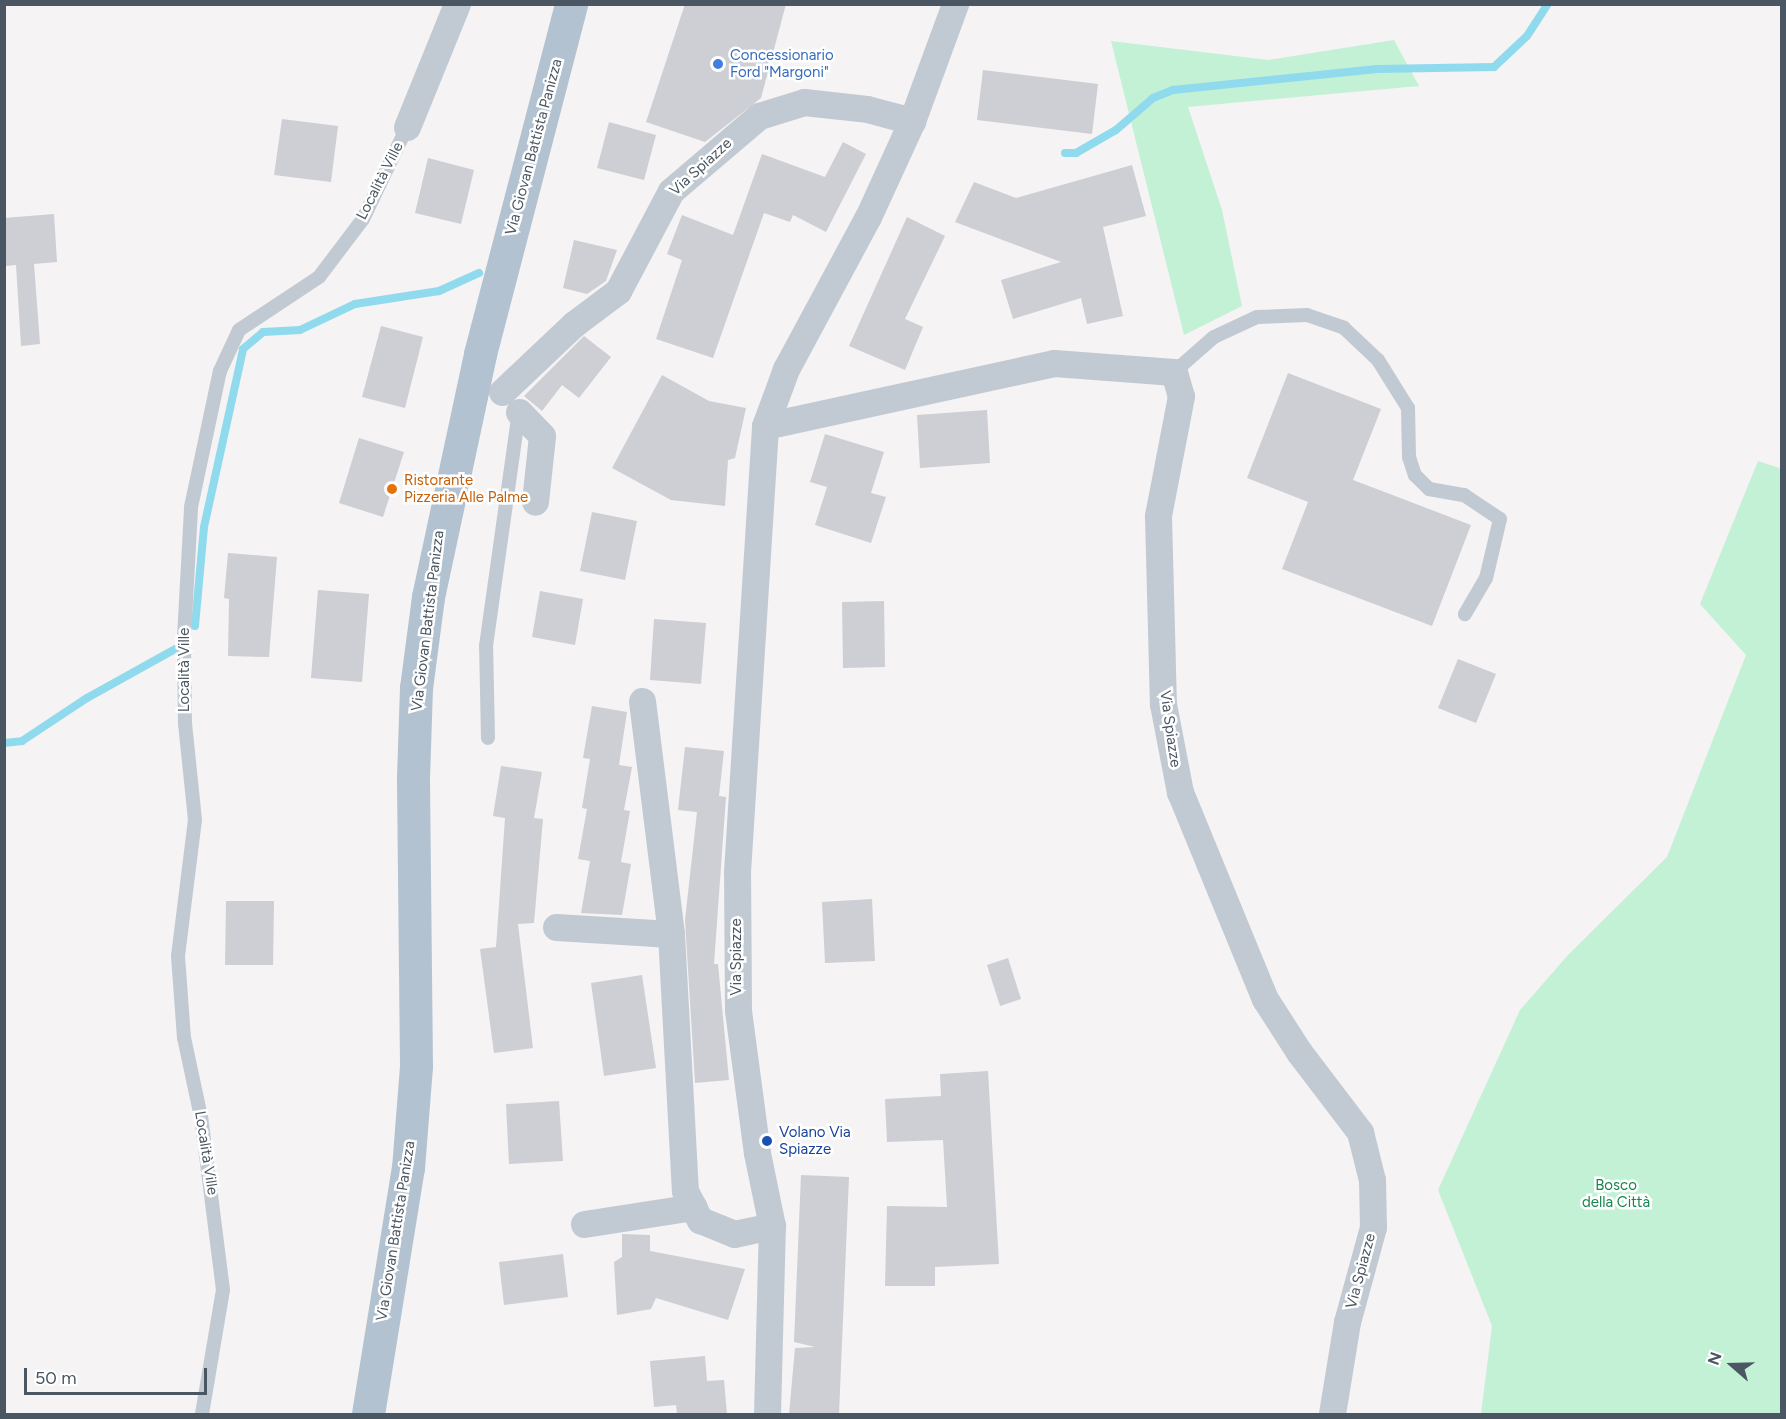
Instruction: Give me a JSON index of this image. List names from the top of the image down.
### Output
{
  "streets": {
    "main road": ["Via Giovan Battista Panizza"],
    "street": ["Via Spiazze", "Località Ville"]
  },
  "parks": ["Bosco della Città"],
  "places": ["Concessionario Ford \"Margoni\"", "Ristorante Pizzeria Alle Palme", "Volano Via Spiazze"],
  "scale_bar": "50 m",
  "north": "left"
}
